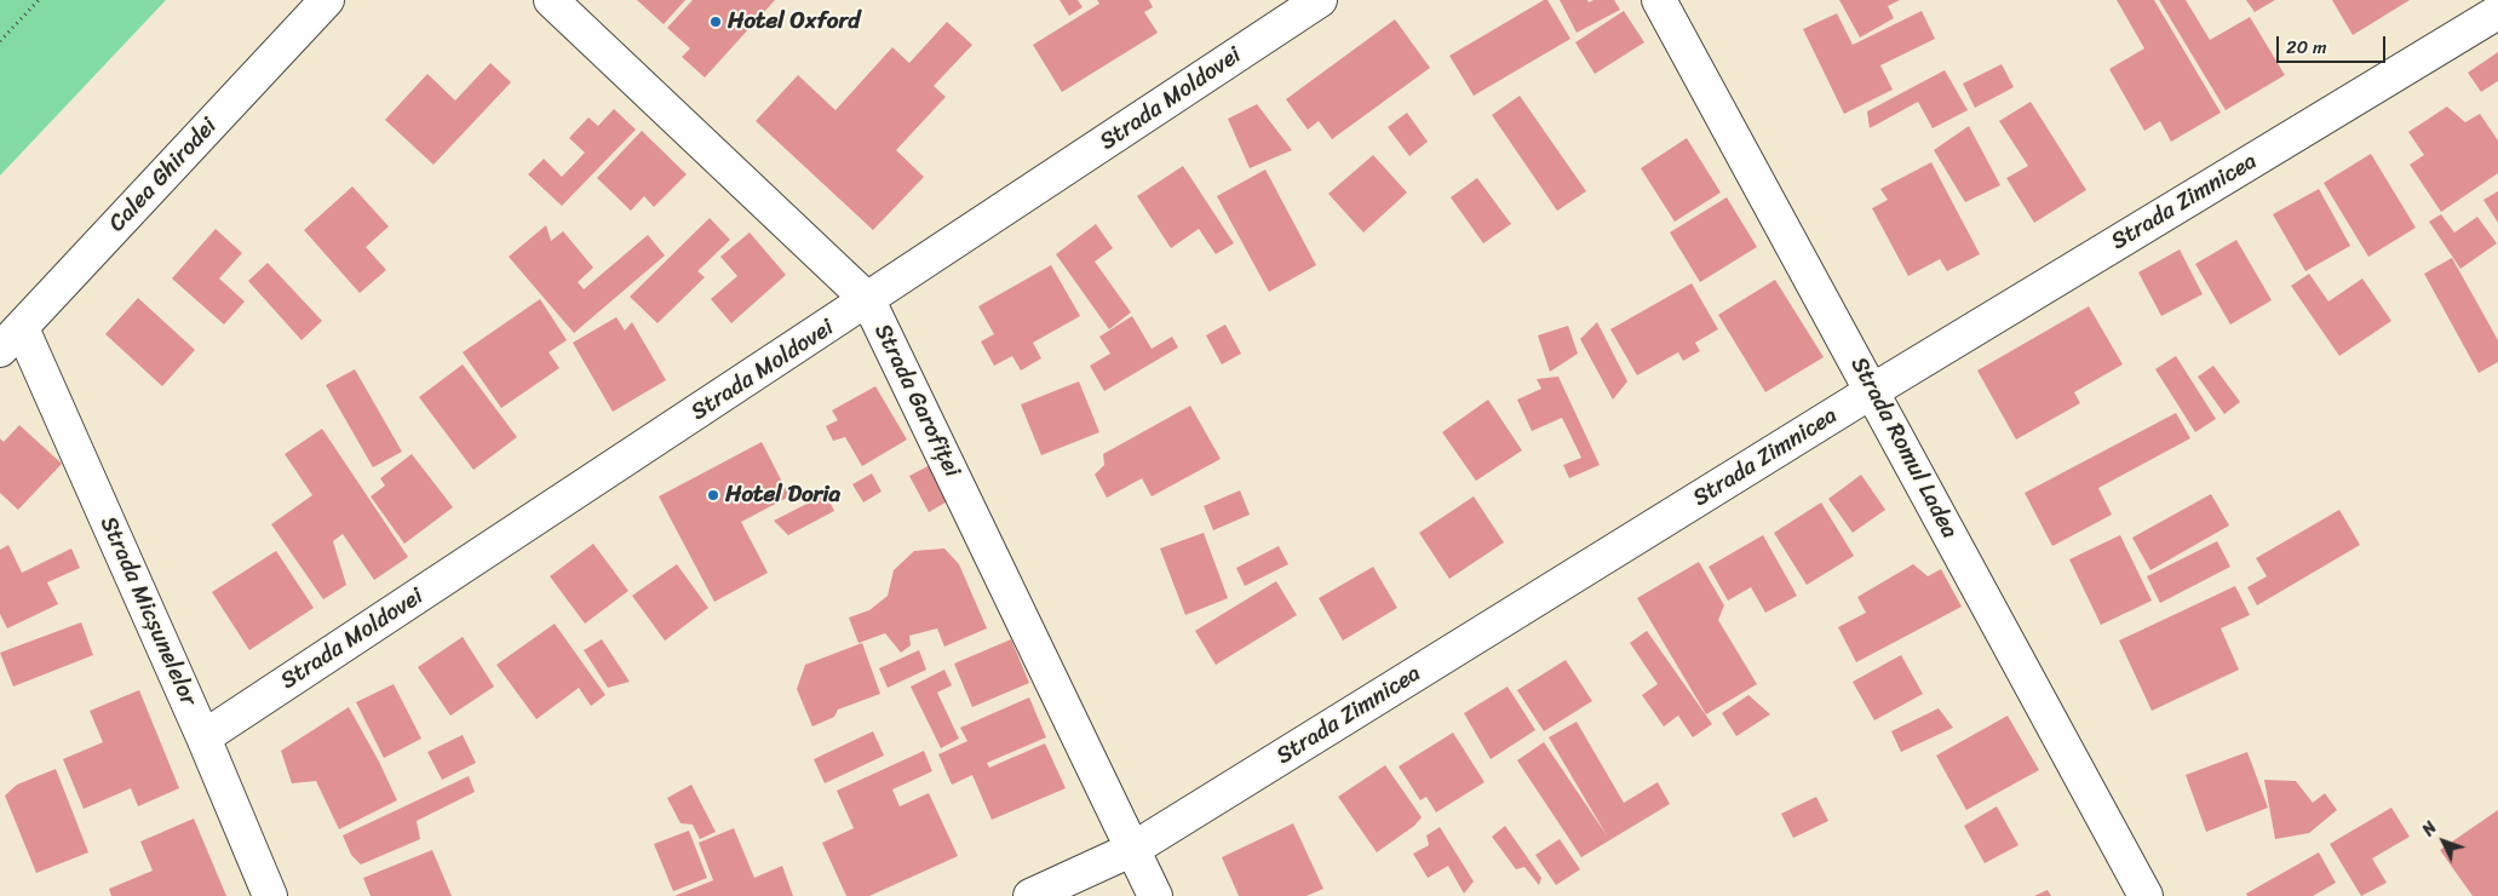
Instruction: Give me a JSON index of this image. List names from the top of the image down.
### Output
{
  "streets": {
    "street": [
      "Strada Moldovei",
      "Calea Ghirodei",
      "Strada Zimnicea",
      "Strada Garofiței",
      "Strada Romul Ladea",
      "Strada Micșunelelor"
    ]
  },
  "crossings": [
    ["Strada Moldovei", "Strada Garofiței"],
    ["Strada Moldovei", "Strada Micșunelelor"],
    ["Calea Ghirodei", "Strada Micșunelelor"],
    ["Strada Zimnicea", "Strada Garofiței"],
    ["Strada Zimnicea", "Strada Romul Ladea"]
  ],
  "places": ["Hotel Oxford", "Hotel Doria"],
  "scale_bar": "20 m",
  "north": "top left"
}
